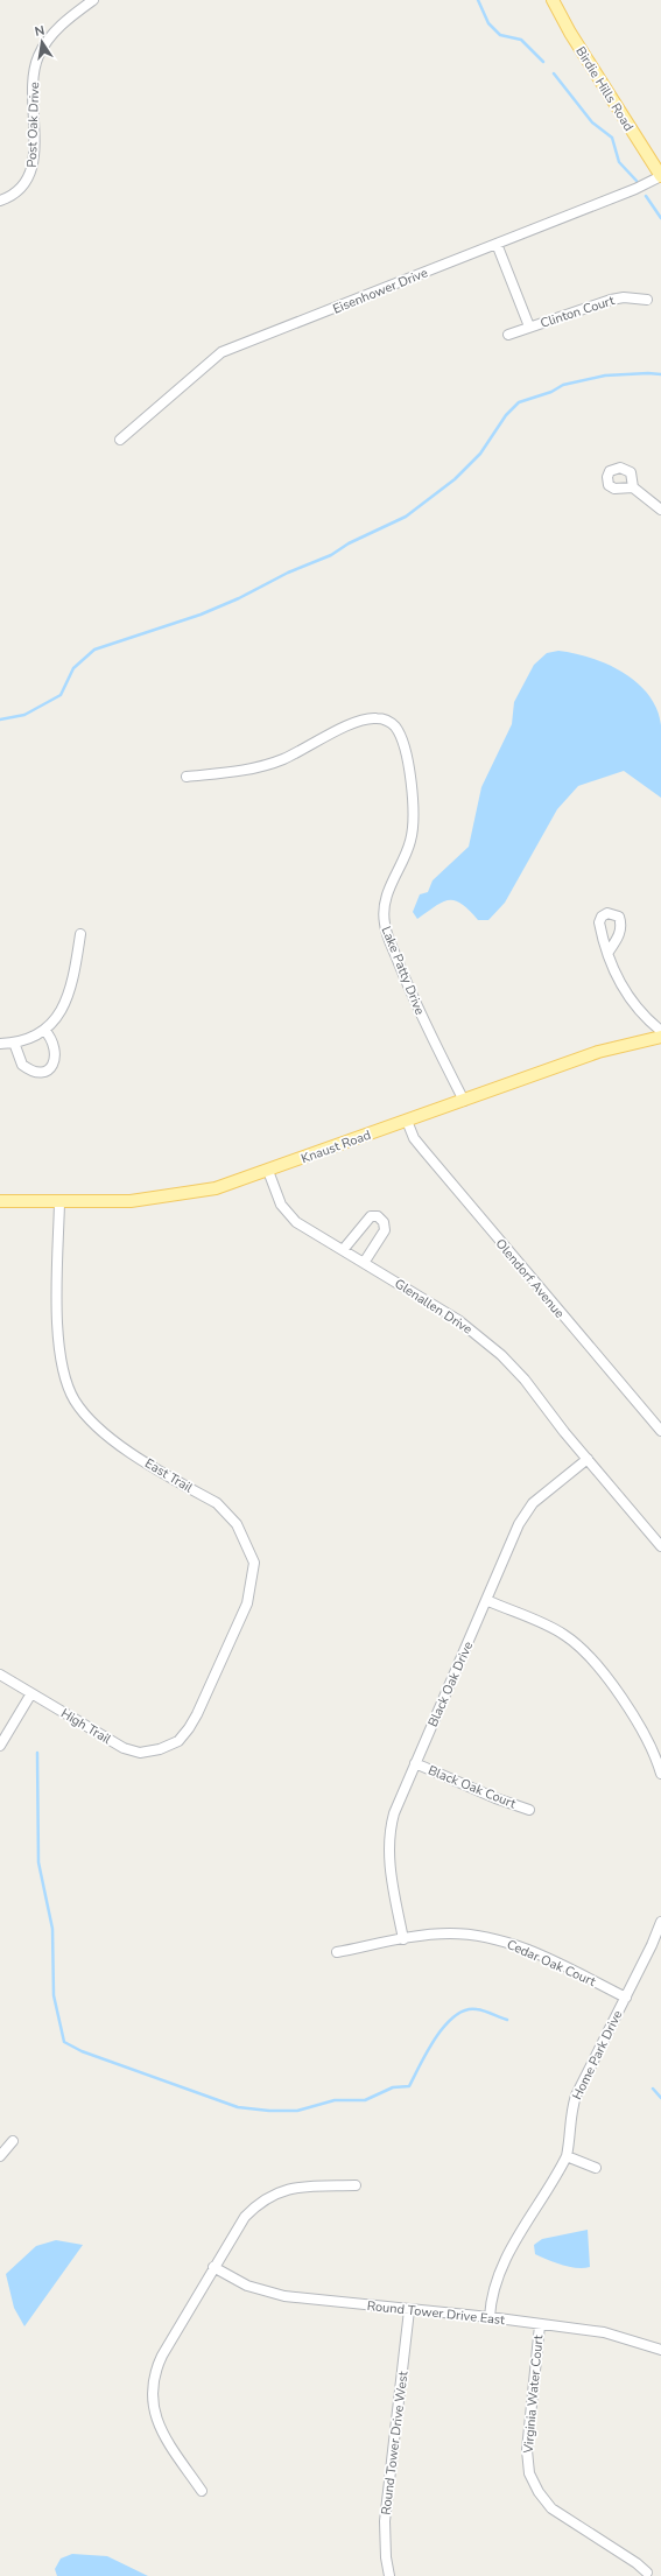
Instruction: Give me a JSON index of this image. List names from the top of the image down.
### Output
{
  "streets": {
    "main road": ["Birdie Hills Road", "Knaust Road"],
    "street": [
      "Post Oak Drive",
      "Eisenhower Drive",
      "Clinton Court",
      "Lake Patty Drive",
      "Olendorf Avenue",
      "Glenallen Drive",
      "East Trail",
      "Black Oak Drive",
      "High Trail",
      "Black Oak Court",
      "Cedar Oak Court",
      "Home Park Drive",
      "Round Tower Drive East",
      "Virginia Water Court",
      "Round Tower Drive West"
    ]
  },
  "crossings": [
    ["Birdie Hills Road", "Eisenhower Drive"],
    ["Lake Patty Drive", "Knaust Road"],
    ["Knaust Road", "Olendorf Avenue"],
    ["Knaust Road", "Glenallen Drive"],
    ["Knaust Road", "East Trail"],
    ["Glenallen Drive", "Black Oak Drive"],
    ["East Trail", "High Trail"],
    ["Black Oak Drive", "Black Oak Court"],
    ["Black Oak Drive", "Cedar Oak Court"],
    ["Cedar Oak Court", "Home Park Drive"],
    ["Home Park Drive", "Round Tower Drive East"],
    ["Round Tower Drive East", "Virginia Water Court"],
    ["Round Tower Drive East", "Round Tower Drive West"]
  ],
  "north": "top"
}
